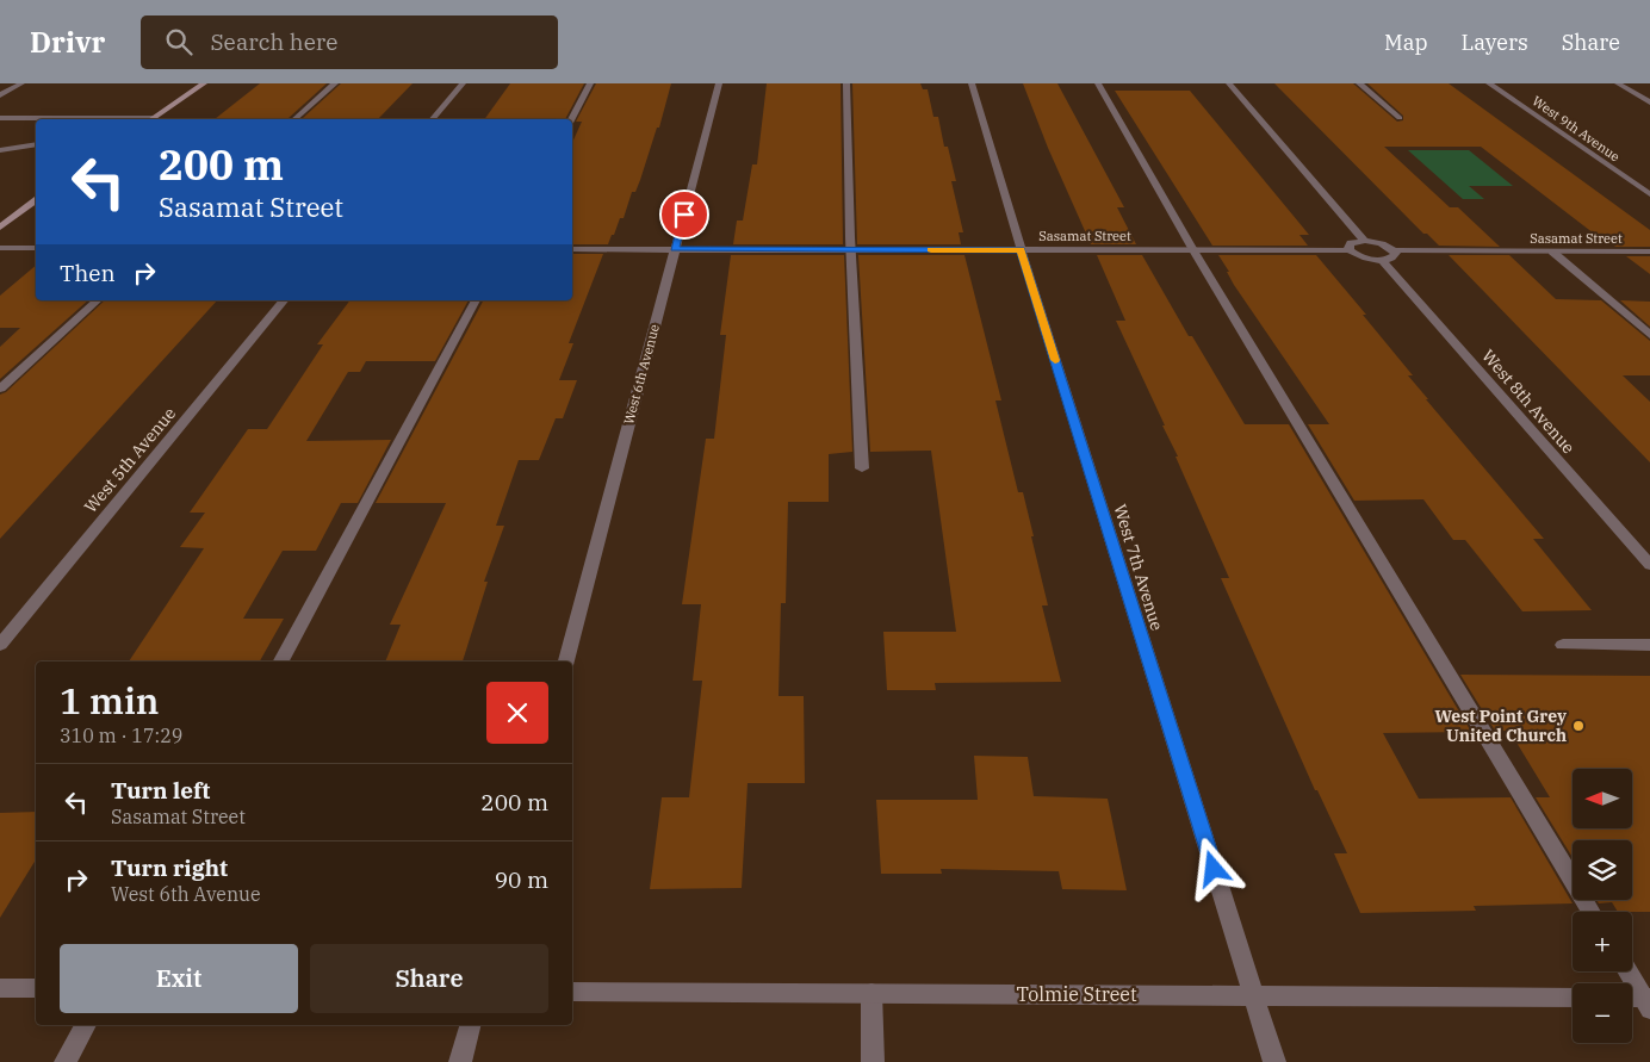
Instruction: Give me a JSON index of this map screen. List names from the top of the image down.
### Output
{
  "streets": {
    "street": [
      "West 9th Avenue",
      "Sasamat Street",
      "West 6th Avenue",
      "West 8th Avenue",
      "West 5th Avenue",
      "West 7th Avenue",
      "Tolmie Street"
    ]
  },
  "crossings": [
    ["Sasamat Street", "West 6th Avenue"],
    ["Sasamat Street", "West 7th Avenue"],
    ["West 7th Avenue", "Tolmie Street"]
  ],
  "places": ["West Point Grey United Church"],
  "north": "left",
  "page": {
    "header": "Drivr",
    "search": "Search here",
    "nav": ["Map", "Layers", "Share"],
    "turn": ["200 m", "Sasamat Street"],
    "then": "Then",
    "heading": ["1 min", "310 m · 17:29"],
    "list": [
      {
        "name": "Turn left",
        "note": "Sasamat Street",
        "value": "200 m"
      },
      {
        "name": "Turn right",
        "note": "West 6th Avenue",
        "value": "90 m"
      }
    ],
    "map_buttons": ["+", "−"],
    "buttons": ["Exit", "Share"]
  }
}
